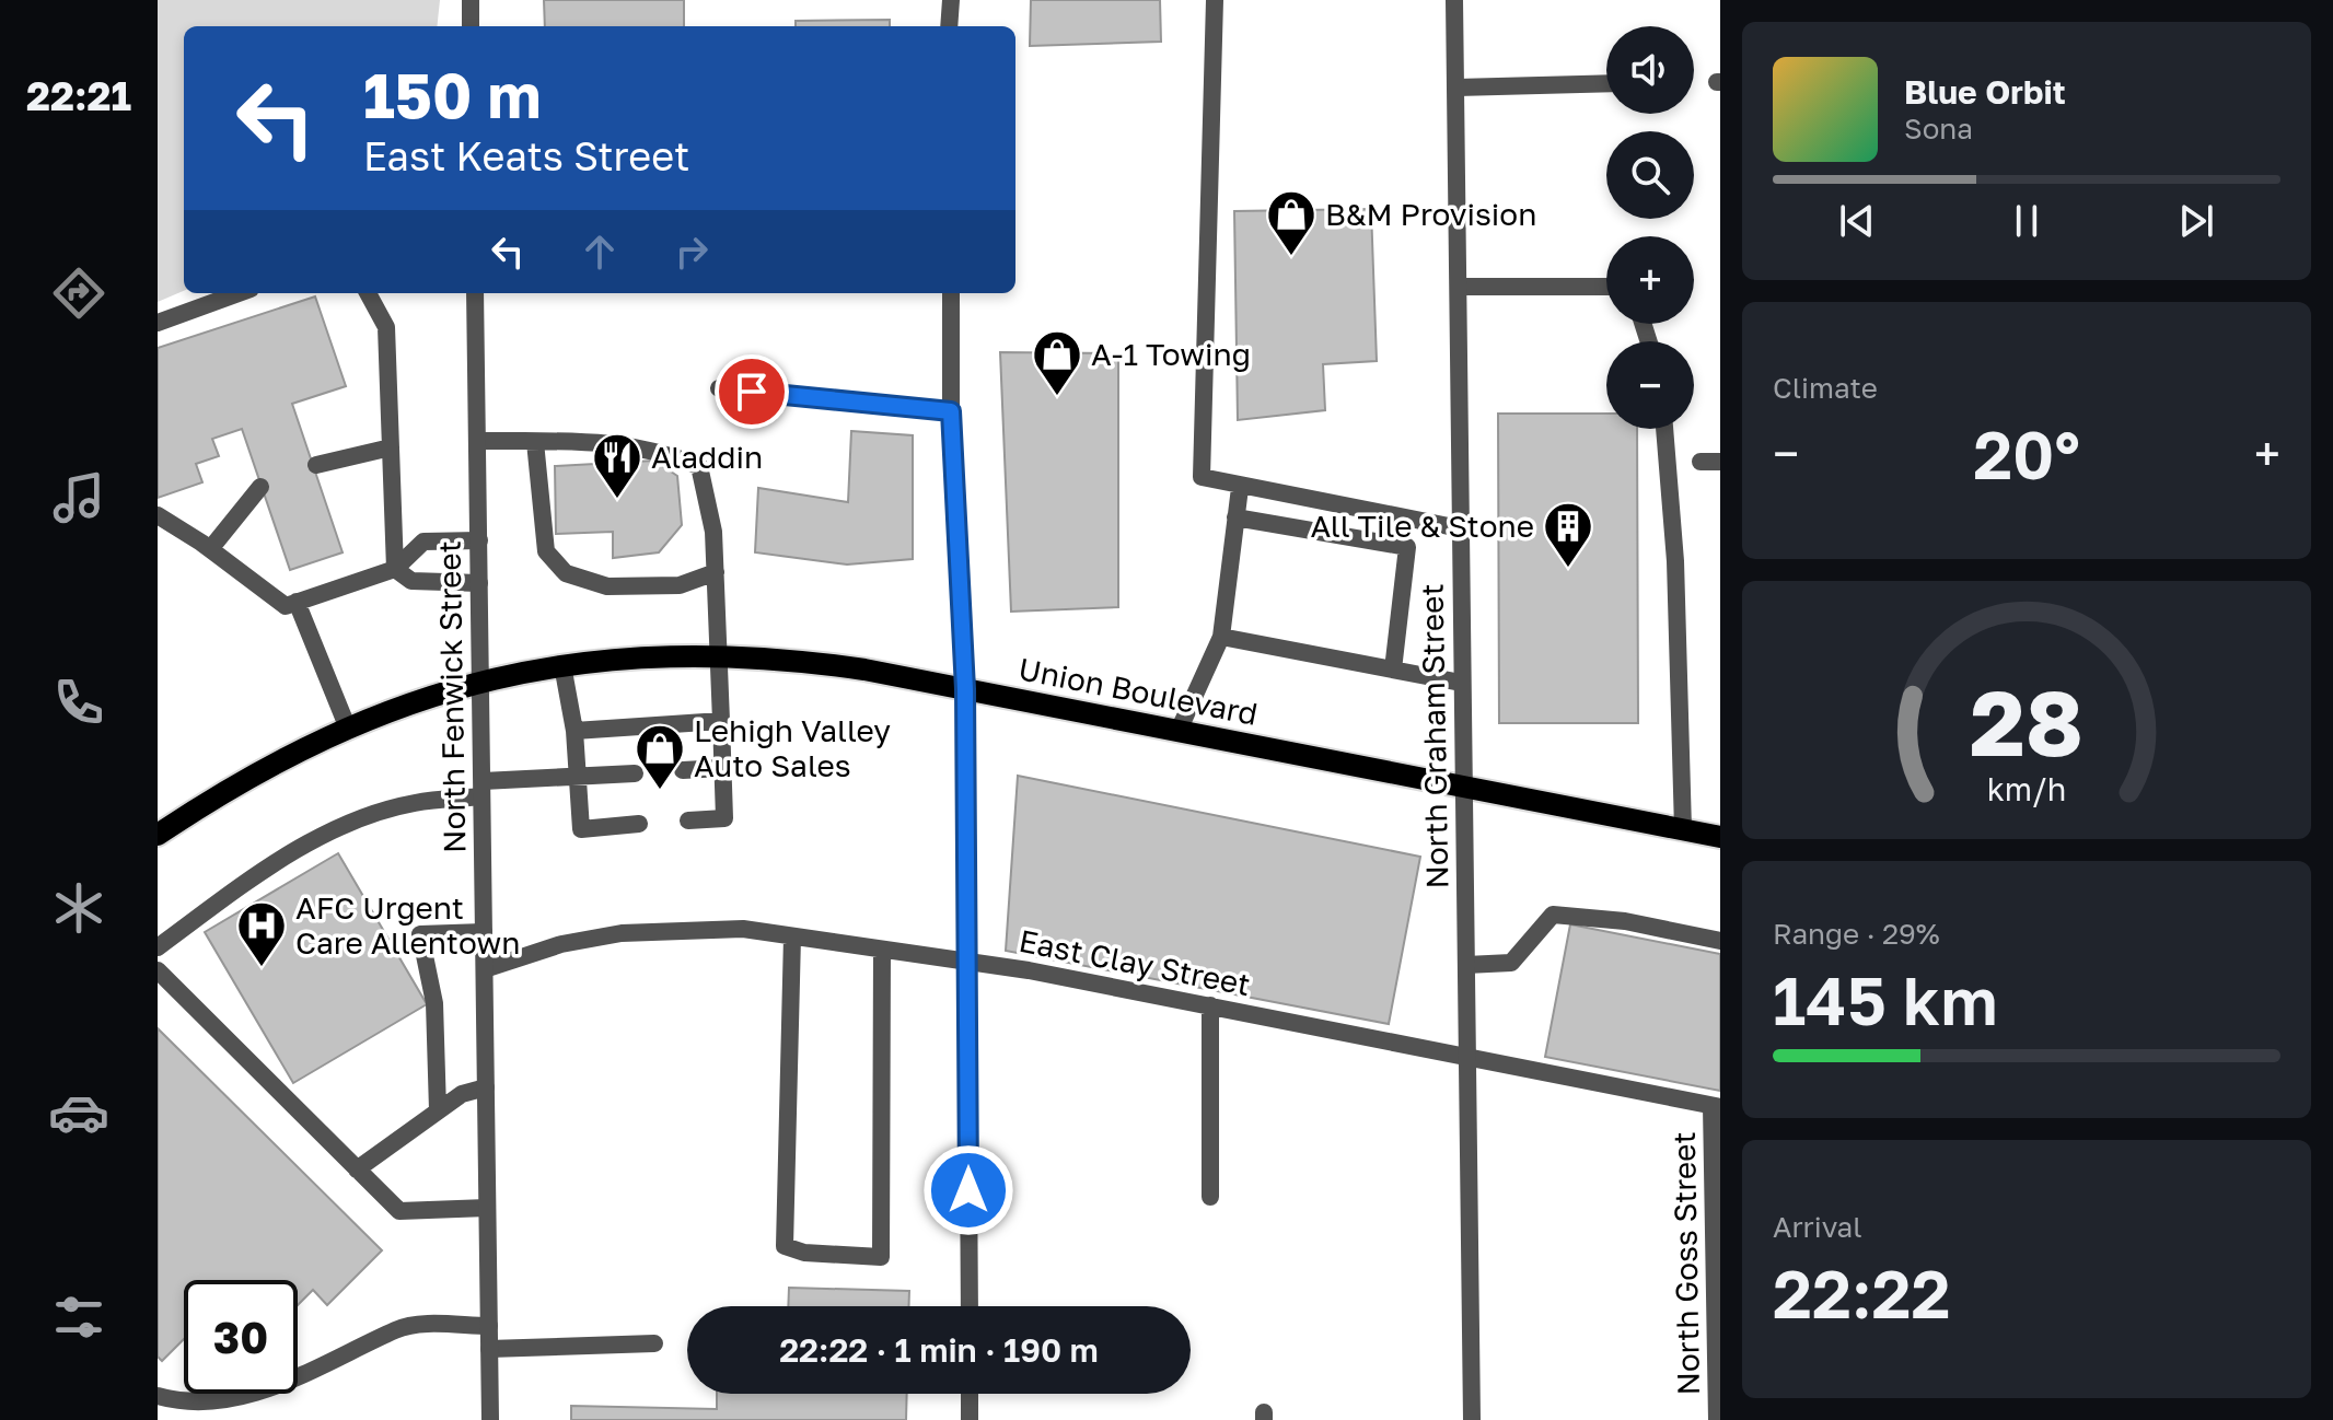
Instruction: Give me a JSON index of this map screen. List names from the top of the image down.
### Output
{
  "streets": {
    "main road": ["Union Boulevard"],
    "street": [
      "North Fenwick Street",
      "North Graham Street",
      "East Clay Street",
      "North Goss Street"
    ]
  },
  "crossings": [
    ["Union Boulevard", "North Fenwick Street"],
    ["Union Boulevard", "North Graham Street"],
    ["North Fenwick Street", "East Clay Street"],
    ["North Graham Street", "East Clay Street"],
    ["East Clay Street", "North Goss Street"]
  ],
  "places": {
    "shop": ["B&M Provision", "A-1 Towing", "Lehigh Valley Auto Sales"],
    "restaurant": ["Aladdin"],
    "building": ["All Tile & Stone"],
    "hospital": ["AFC Urgent Care Allentown"]
  },
  "page": {
    "tabs": "22:21",
    "map_buttons": ["+", "−"],
    "turn": ["150 m", "East Keats Street"],
    "song": ["Blue Orbit", "Sona"],
    "tile": [
      "Climate",
      ["Range · 29%", "145 km"],
      ["Arrival", "22:22"]
    ],
    "heat": ["−", "20°", "+"],
    "limit": "30",
    "trip": "22:22 · 1 min · 190 m",
    "gauge": ["28", "km/h"]
  }
}
